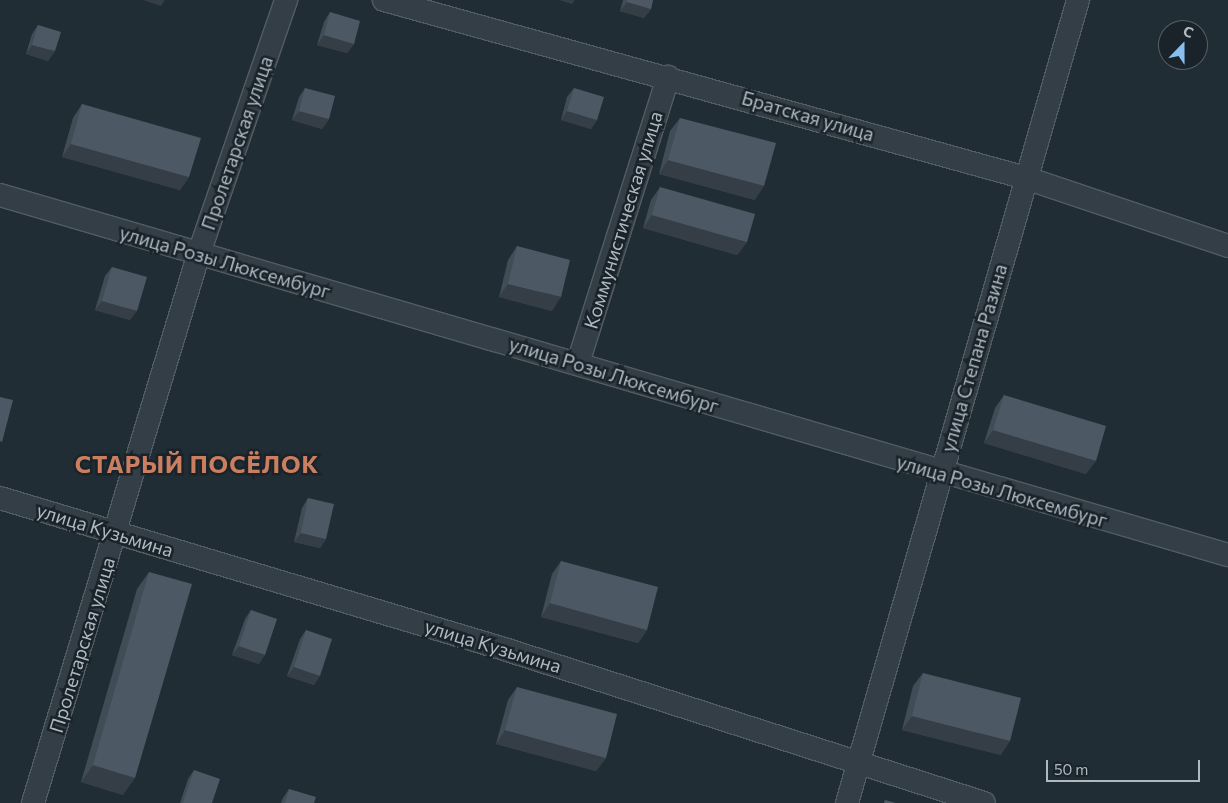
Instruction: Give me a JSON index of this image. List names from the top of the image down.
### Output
{
  "streets": {
    "street": [
      "Братская улица",
      "Пролетарская улица",
      "Коммунистическая улица",
      "улица Розы Люксембург",
      "улица Степана Разина",
      "улица Кузьмина"
    ]
  },
  "crossings": [
    ["Братская улица", "Коммунистическая улица"],
    ["Братская улица", "улица Степана Разина"],
    ["Пролетарская улица", "улица Розы Люксембург"],
    ["Пролетарская улица", "улица Кузьмина"],
    ["Коммунистическая улица", "улица Розы Люксембург"],
    ["улица Розы Люксембург", "улица Степана Разина"],
    ["улица Степана Разина", "улица Кузьмина"]
  ],
  "districts": ["СТАРЫЙ ПОСЁЛОК"],
  "scale_bar": "50 m",
  "north": "top"
}
